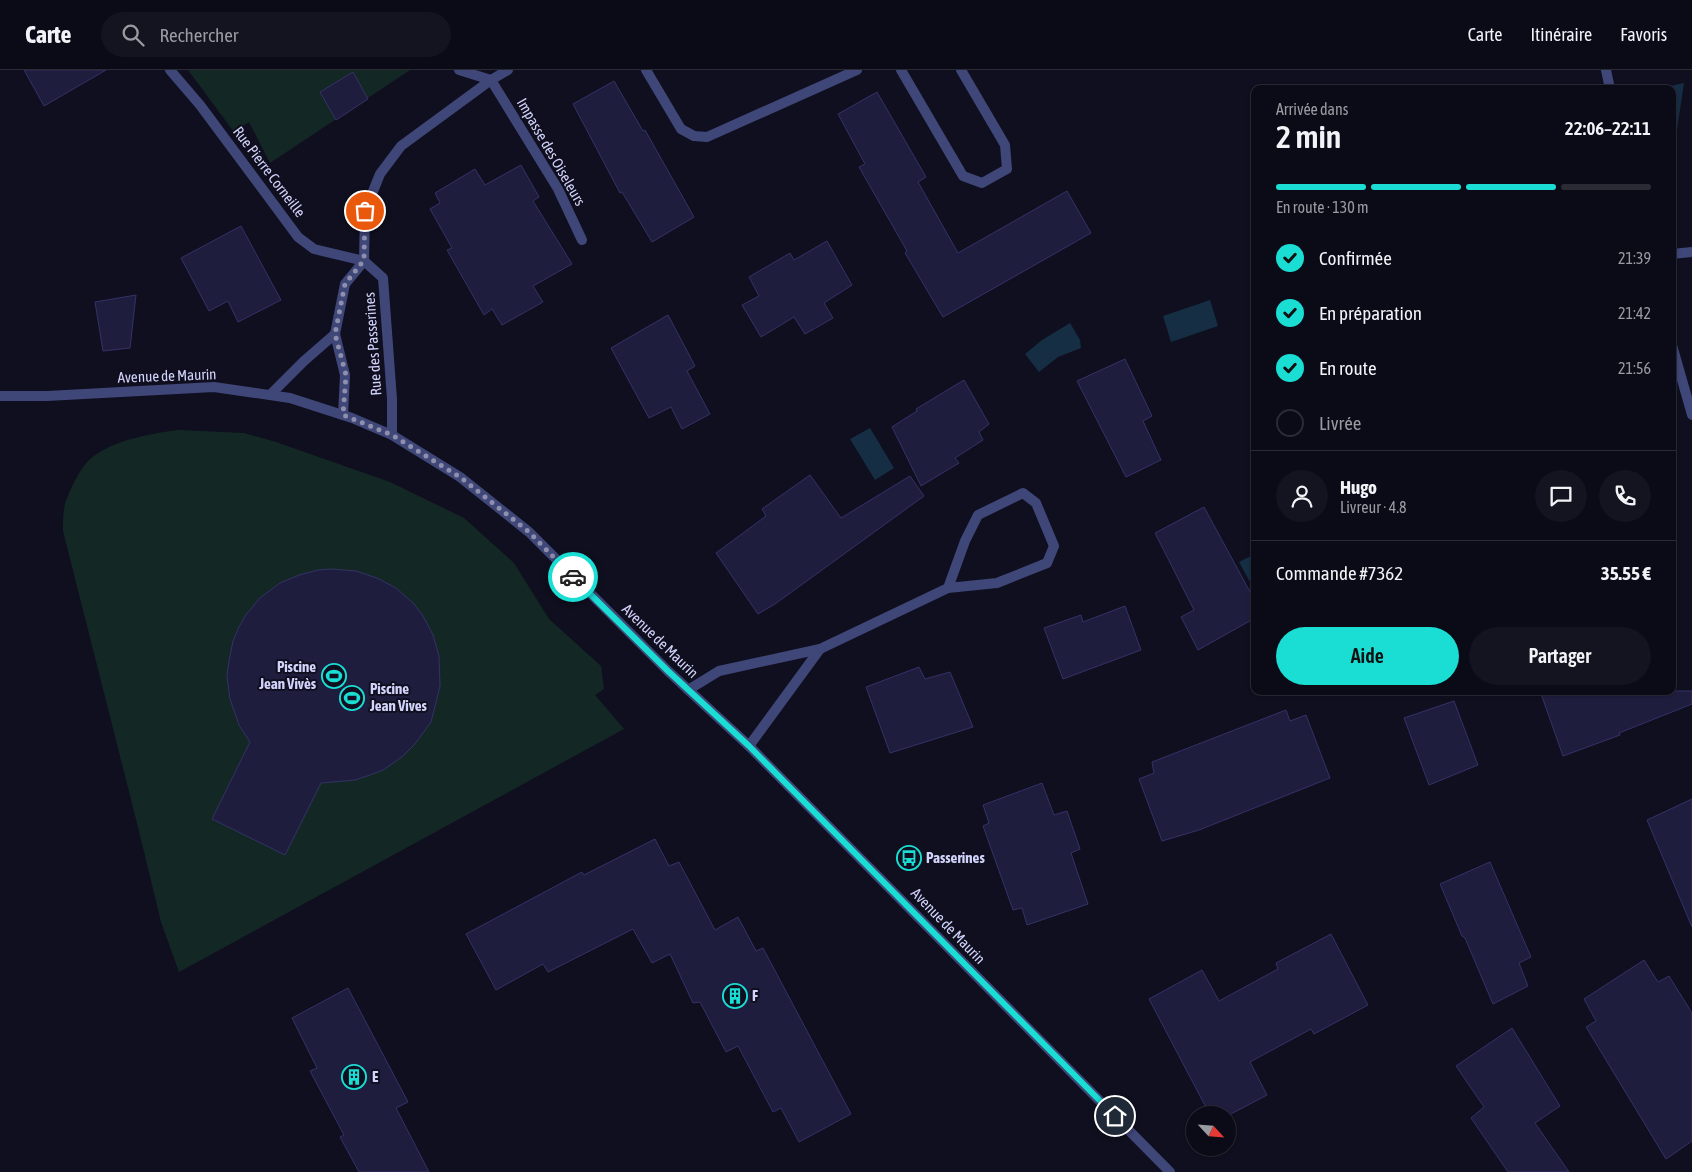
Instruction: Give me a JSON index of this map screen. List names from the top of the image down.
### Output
{
  "streets": {
    "street": [
      "Impasse des Oiseleurs",
      "Rue Pierre Corneille",
      "Rue des Passerines",
      "Avenue de Maurin"
    ]
  },
  "crossings": [
    ["Rue Pierre Corneille", "Rue des Passerines"],
    ["Rue des Passerines", "Avenue de Maurin"]
  ],
  "places": {
    "sports": ["Piscine Jean Vivès", "Piscine Jean Vives"],
    "bus stop": ["Passerines"],
    "building": ["F", "E"]
  },
  "north": "bottom right",
  "page": {
    "header": "Carte",
    "search": "Rechercher",
    "nav": ["Carte", "Itinéraire", "Favoris"],
    "heading": ["2 min", "Arrivée dans", "22:06–22:11"],
    "panel": [
      "Hugo",
      "Livreur · 4.8",
      "Commande #7362",
      "35.55 €"
    ],
    "bar": "En route · 130 m",
    "list": [
      ["Confirmée", "21:39"],
      ["En préparation", "21:42"],
      ["En route", "21:56"],
      "Livrée"
    ],
    "buttons": ["Aide", "Partager"]
  }
}
